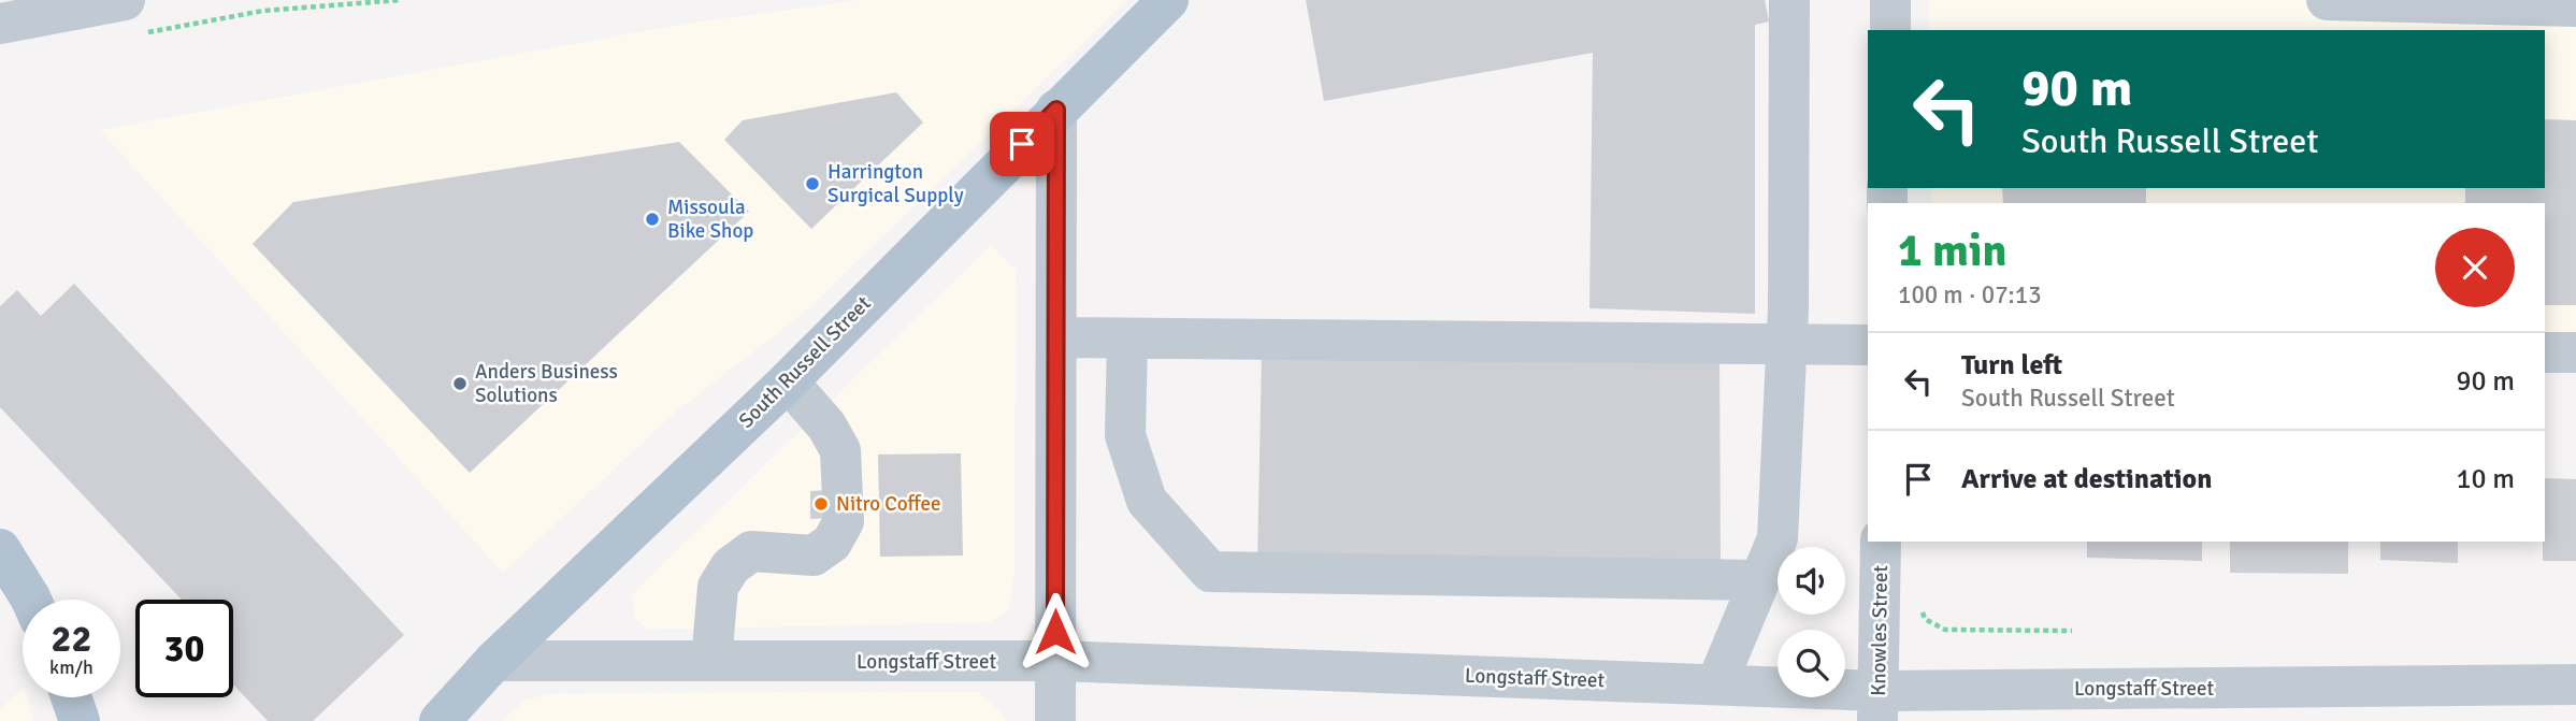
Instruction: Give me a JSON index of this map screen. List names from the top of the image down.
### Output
{
  "streets": {
    "main road": ["South Russell Street"],
    "street": ["Knowles Street", "Longstaff Street"]
  },
  "crossings": [
    ["South Russell Street", "Longstaff Street"],
    ["Knowles Street", "Longstaff Street"]
  ],
  "places": [
    "Harrington Surgical Supply",
    "Missoula Bike Shop",
    "Anders Business Solutions",
    "Nitro Coffee"
  ],
  "page": {
    "turn": ["90 m", "South Russell Street"],
    "heading": ["1 min", "100 m · 07:13"],
    "list": [
      {
        "name": "Turn left",
        "note": "South Russell Street",
        "value": "90 m"
      },
      {
        "name": "Arrive at destination",
        "value": "10 m"
      }
    ],
    "speed": "22 km/h",
    "limit": "30"
  }
}
